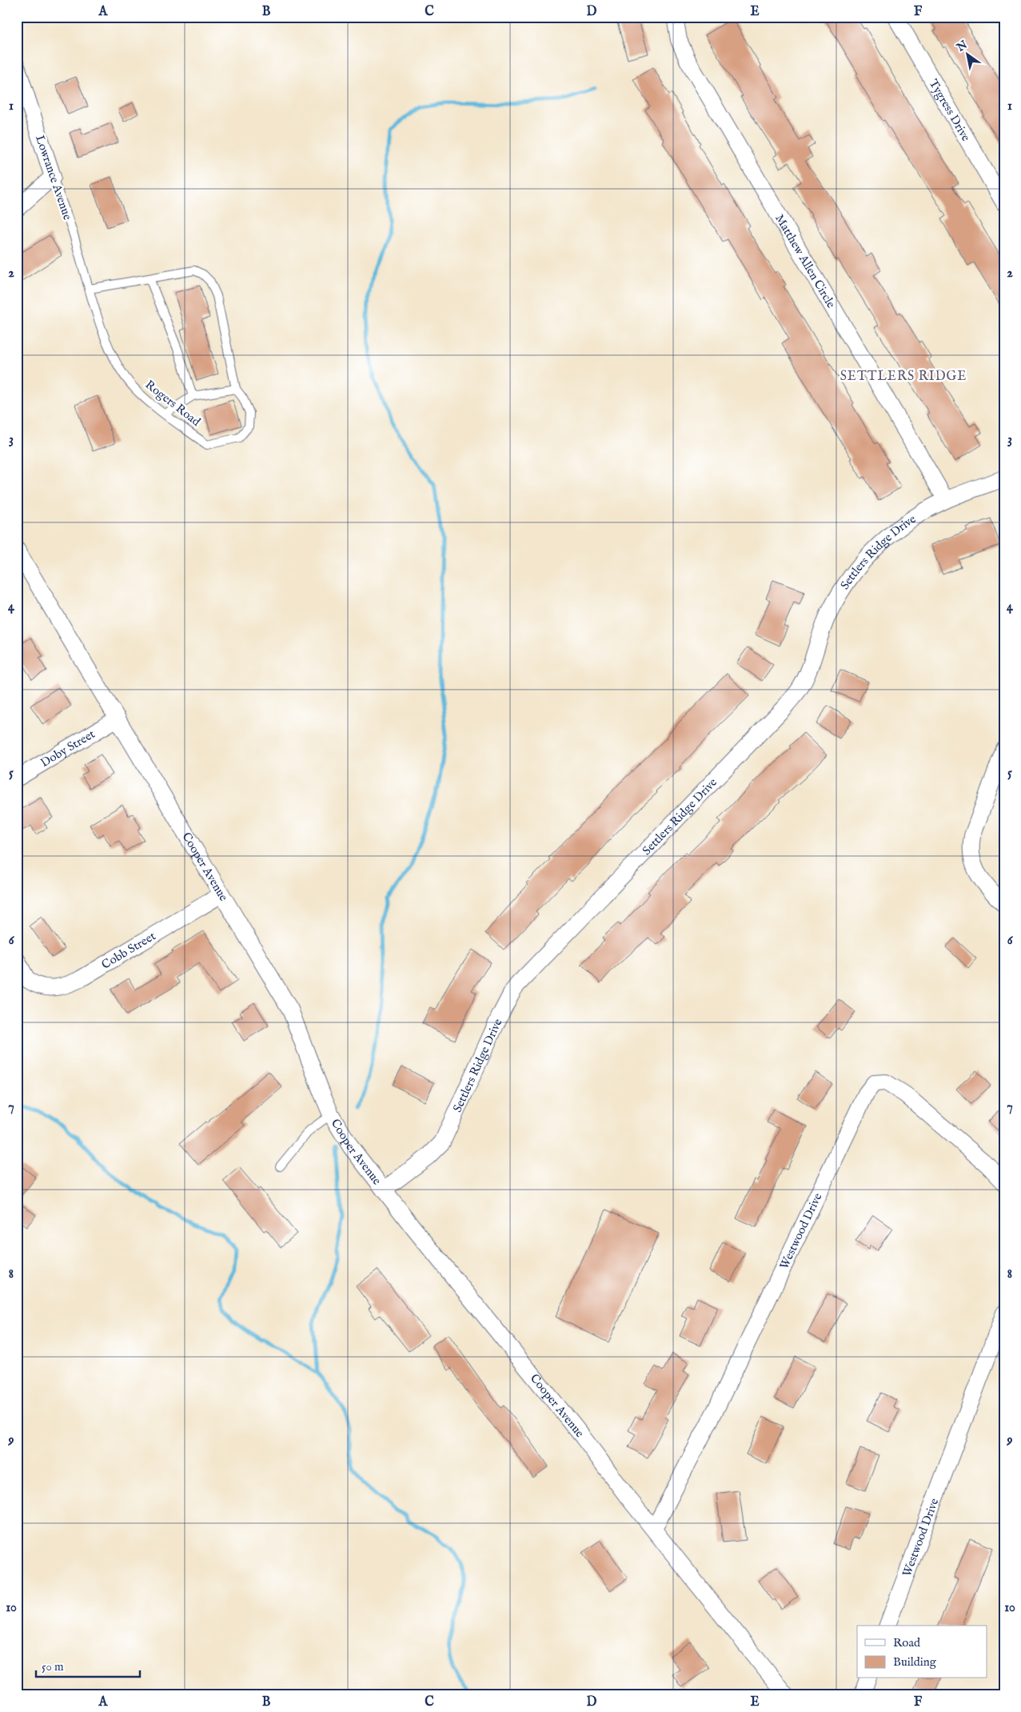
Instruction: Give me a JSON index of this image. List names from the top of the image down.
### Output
{
  "streets": {
    "street": [
      "Tygress Drive",
      "Lowrance Avenue",
      "Matthew Allen Circle",
      "Settlers Ridge Drive",
      "Doby Street",
      "Cooper Avenue",
      "Cobb Street",
      "Westwood Drive"
    ],
    "lane": ["Rogers Road"]
  },
  "crossings": [
    ["Lowrance Avenue", "Rogers Road"],
    ["Matthew Allen Circle", "Settlers Ridge Drive"],
    ["Settlers Ridge Drive", "Cooper Avenue"],
    ["Doby Street", "Cooper Avenue"],
    ["Cooper Avenue", "Cobb Street"],
    ["Cooper Avenue", "Westwood Drive"]
  ],
  "districts": ["SETTLERS RIDGE"],
  "legend": ["Road", "Building"],
  "scale_bar": "50 m",
  "north": "top left",
  "grid": {
    "columns": [
      "A",
      "B",
      "C",
      "D",
      "E",
      "F"
    ],
    "rows": [
      "1",
      "2",
      "3",
      "4",
      "5",
      "6",
      "7",
      "8",
      "9",
      "10"
    ]
  }
}
